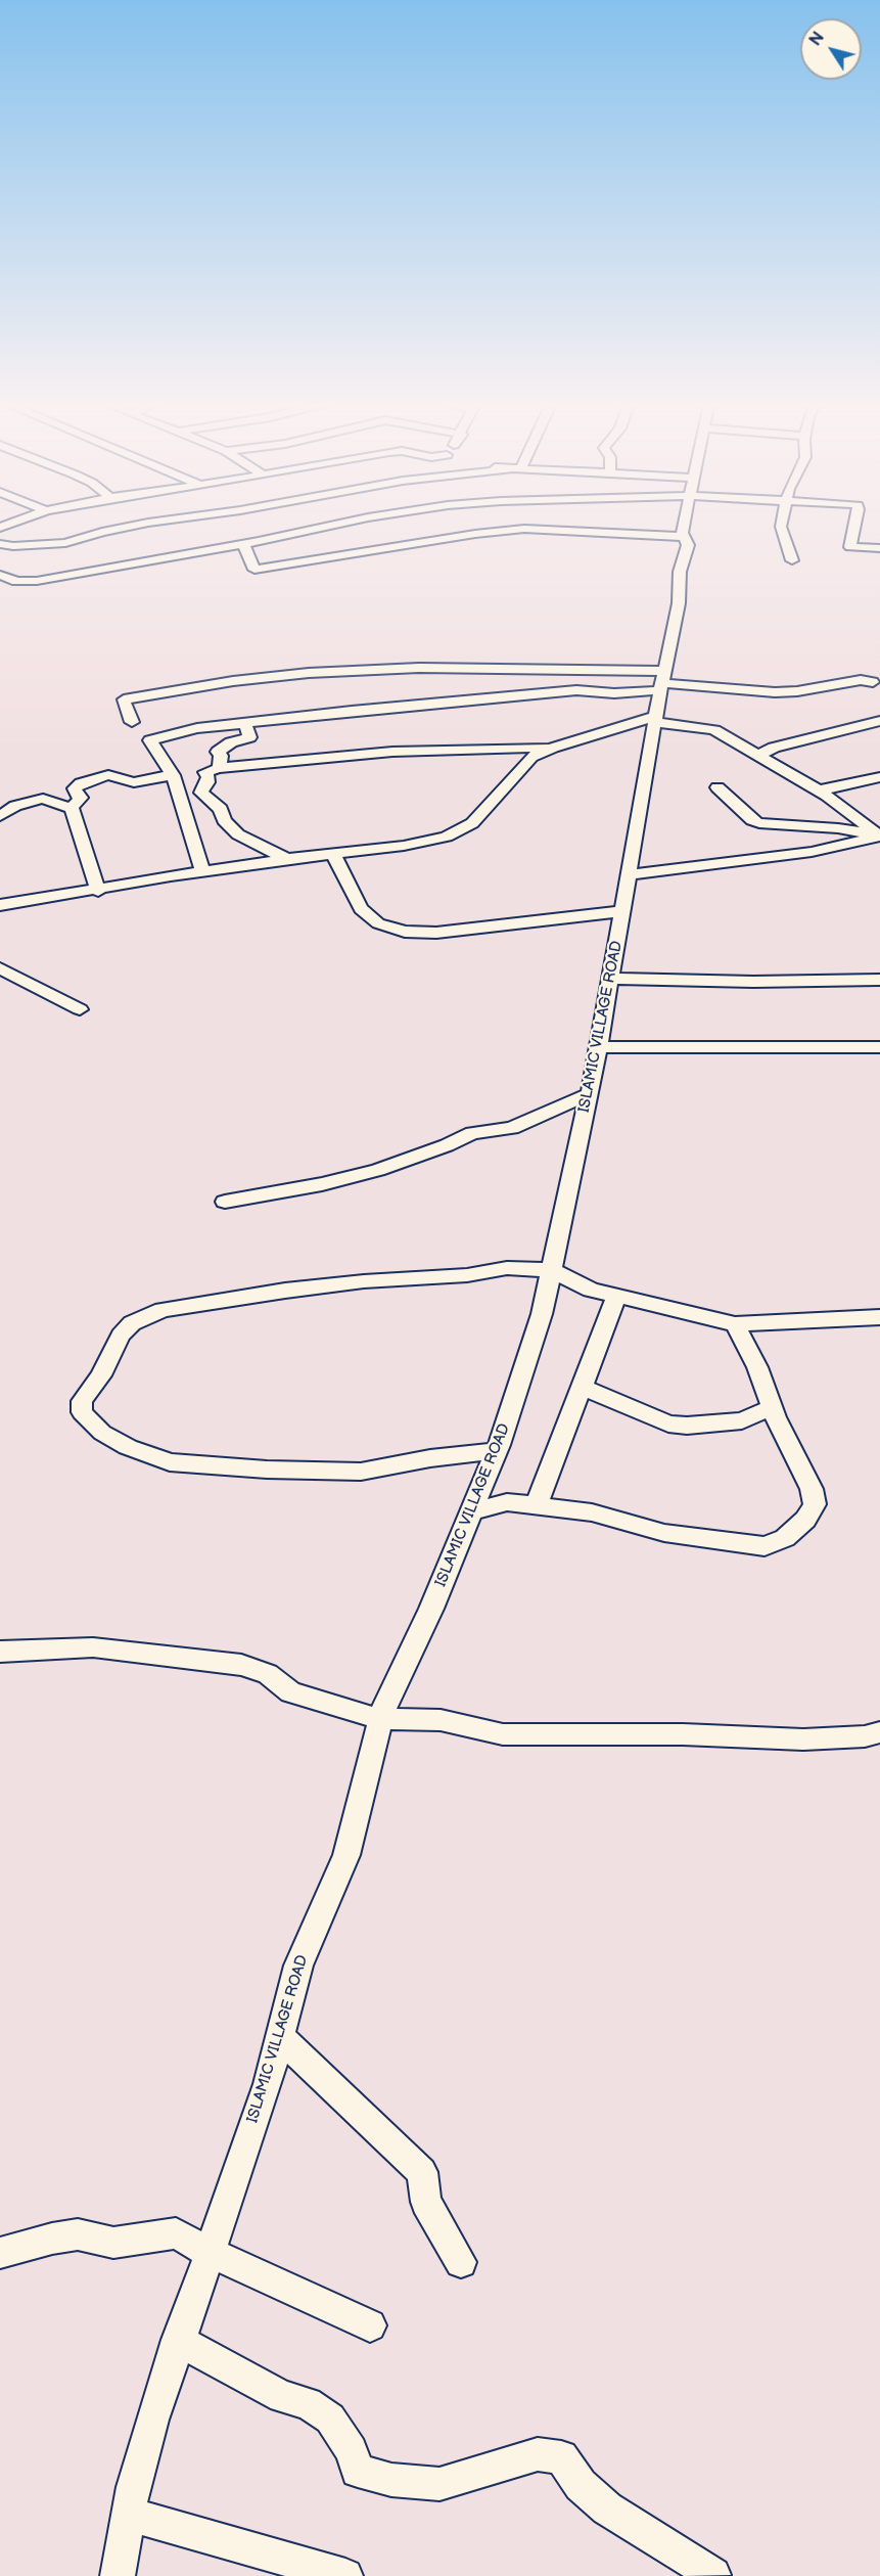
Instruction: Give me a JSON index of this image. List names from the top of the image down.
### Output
{
  "streets": {
    "street": ["ISLAMIC VILLAGE ROAD"]
  },
  "north": "top left"
}
